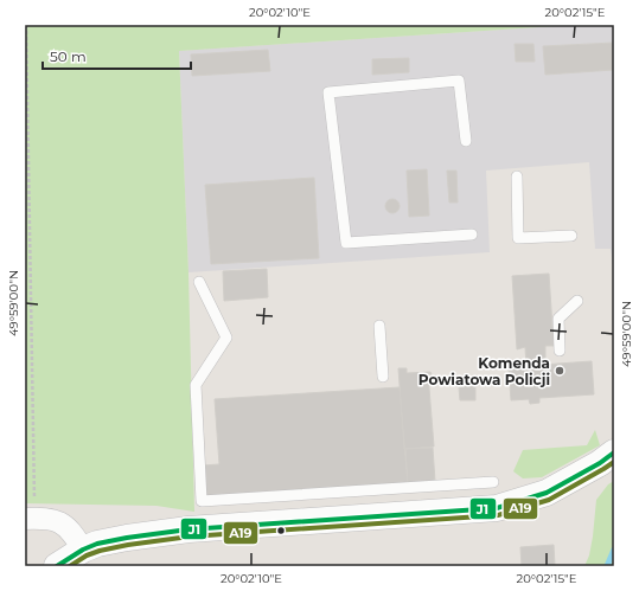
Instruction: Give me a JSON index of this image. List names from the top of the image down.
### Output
{
  "places": ["Komenda Powiatowa Policji"],
  "lines": ["transit line J1", "transit line A19"],
  "scale_bar": "50 m",
  "coordinates": ["20°02'10\"E", "20°02'15\"E", "49°59'00\"N"]
}
